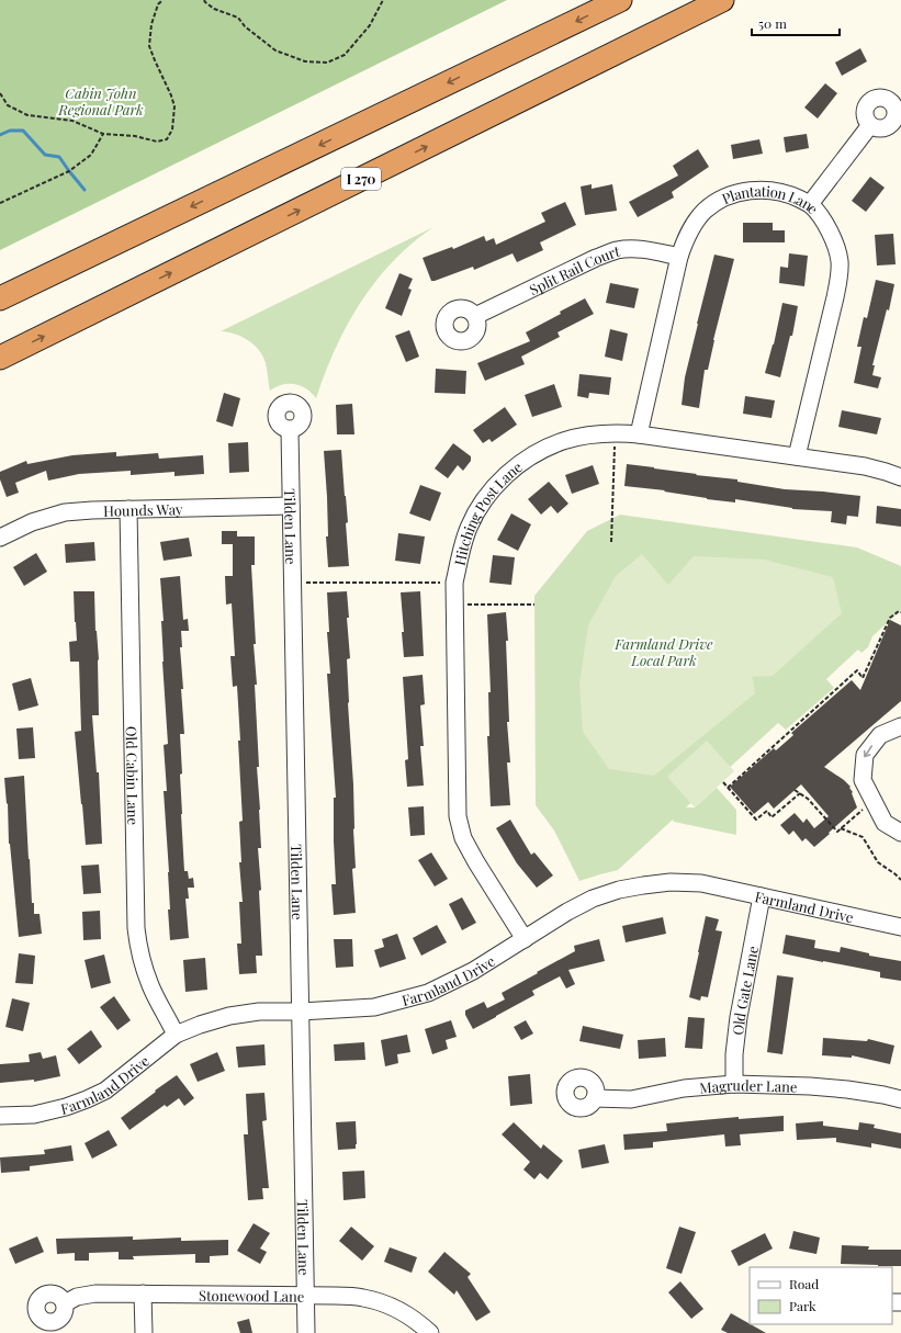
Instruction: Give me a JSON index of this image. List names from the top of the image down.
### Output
{
  "streets": {
    "highway": ["I 270"],
    "street": [
      "Plantation Lane",
      "Split Rail Court",
      "Hounds Way",
      "Hitching Post Lane",
      "Tilden Lane",
      "Old Cabin Lane",
      "Farmland Drive",
      "Old Gate Lane",
      "Magruder Lane",
      "Stonewood Lane"
    ]
  },
  "crossings": [
    ["Plantation Lane", "Split Rail Court"],
    ["Plantation Lane", "Hitching Post Lane"],
    ["Hounds Way", "Tilden Lane"],
    ["Hounds Way", "Old Cabin Lane"],
    ["Hitching Post Lane", "Farmland Drive"],
    ["Tilden Lane", "Farmland Drive"],
    ["Tilden Lane", "Stonewood Lane"],
    ["Old Cabin Lane", "Farmland Drive"],
    ["Farmland Drive", "Old Gate Lane"],
    ["Old Gate Lane", "Magruder Lane"]
  ],
  "parks": ["Cabin John Regional Park", "Farmland Drive Local Park"],
  "legend": ["Road", "Park"],
  "scale_bar": "50 m"
}
